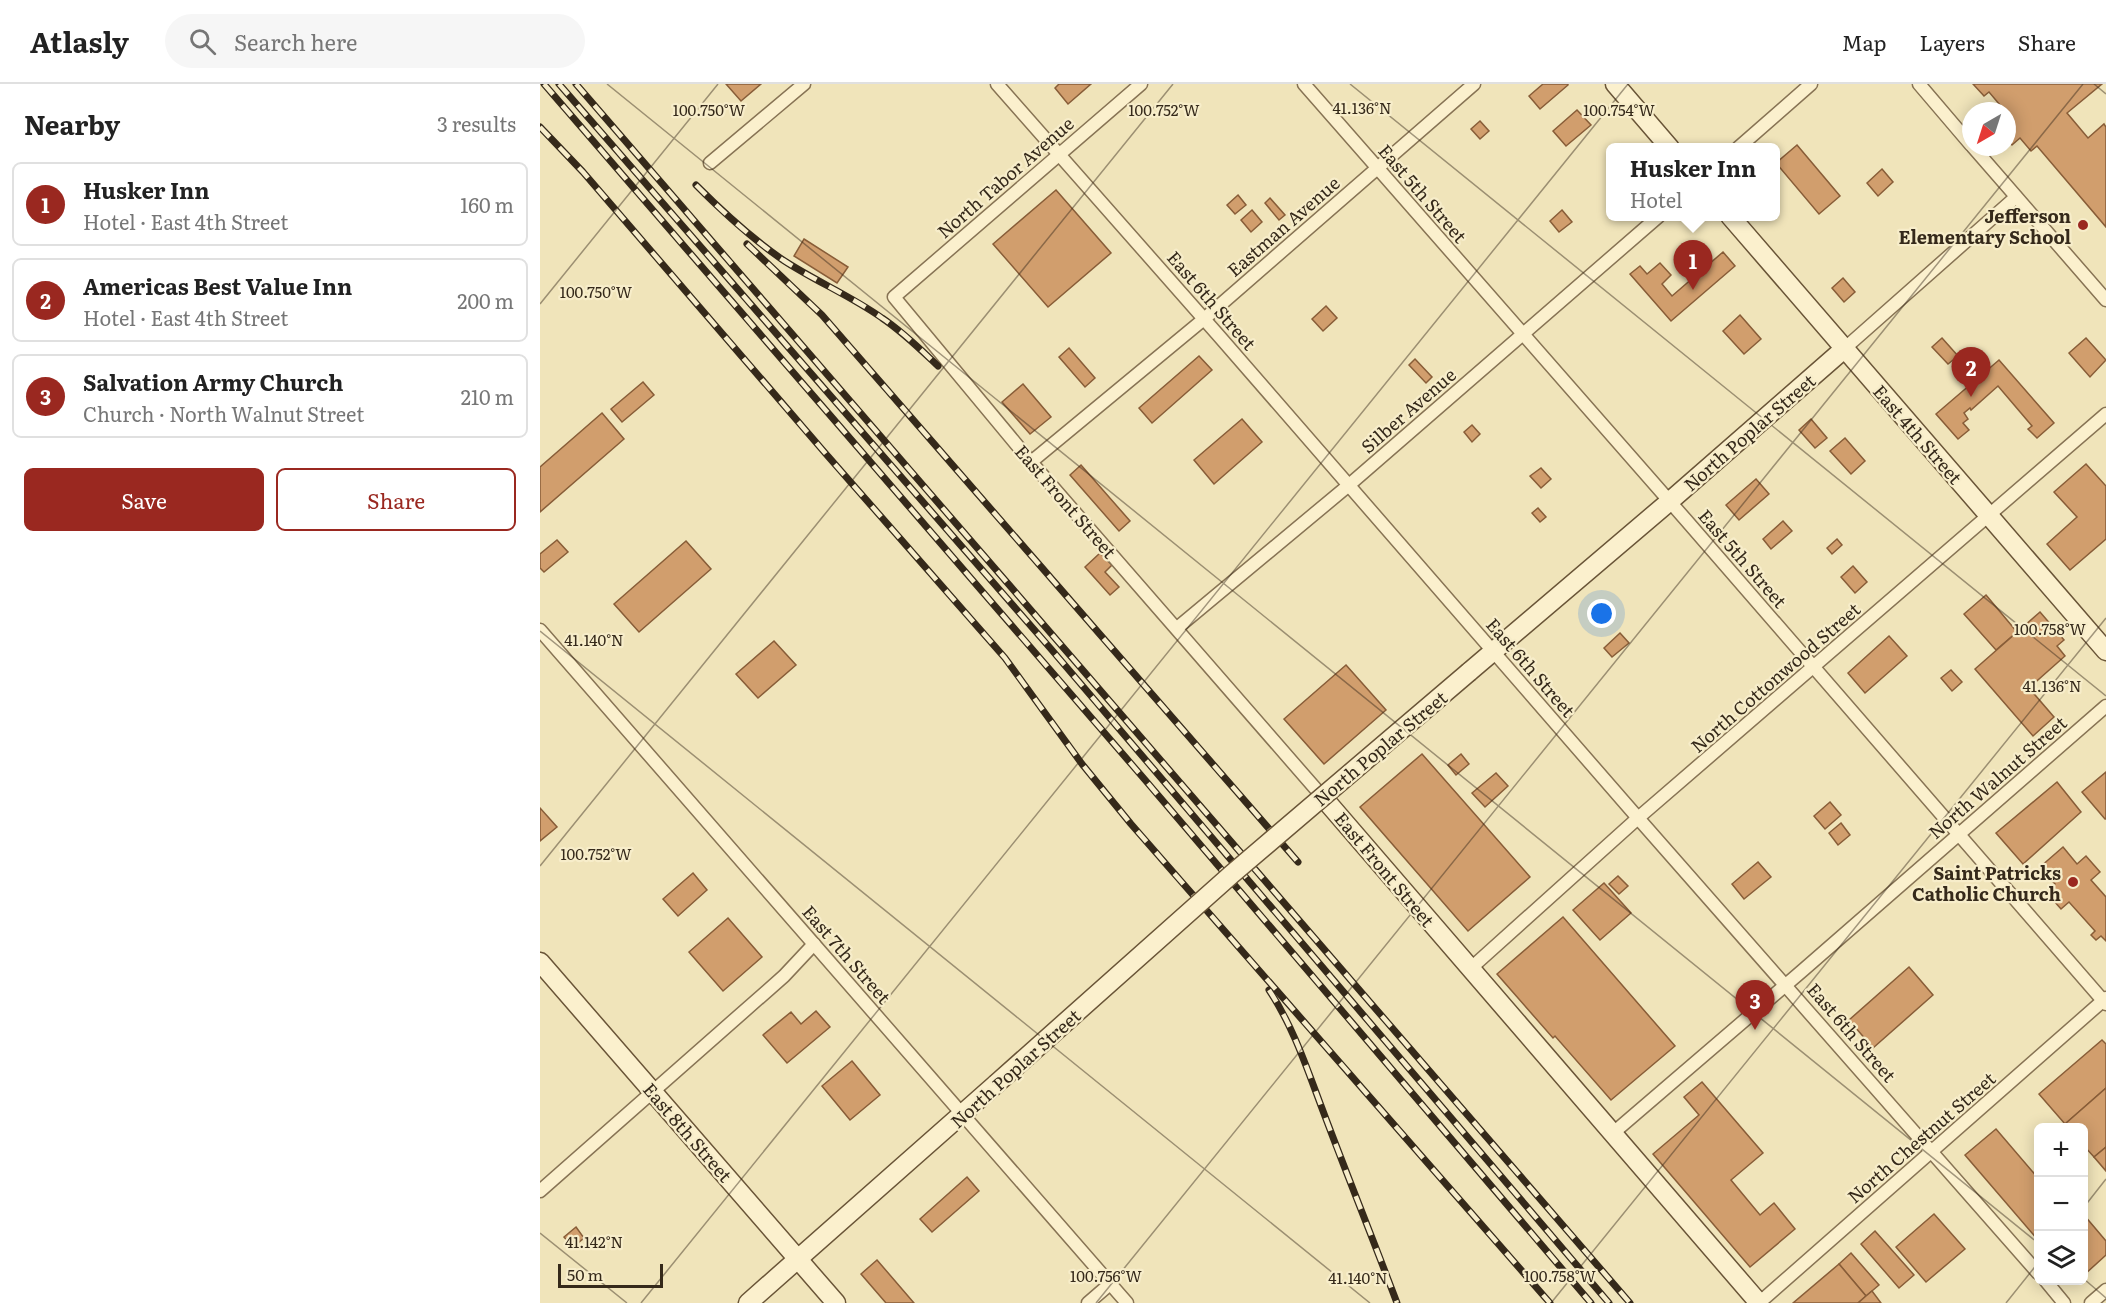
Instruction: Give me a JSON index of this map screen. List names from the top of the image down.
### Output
{
  "streets": {
    "main road": [
      "North Poplar Street",
      "East 4th Street",
      "East Front Street",
      "East 8th Street"
    ],
    "street": [
      "North Tabor Avenue",
      "East 5th Street",
      "Eastman Avenue",
      "East 6th Street",
      "Silber Avenue",
      "North Cottonwood Street",
      "North Walnut Street",
      "East 7th Street",
      "North Chestnut Street"
    ]
  },
  "crossings": [
    ["North Tabor Avenue", "East 6th Street"],
    ["North Tabor Avenue", "East Front Street"],
    ["East 5th Street", "Eastman Avenue"],
    ["East 5th Street", "Silber Avenue"],
    ["East 5th Street", "North Poplar Street"],
    ["East 5th Street", "North Cottonwood Street"],
    ["East 5th Street", "North Walnut Street"],
    ["East 5th Street", "North Chestnut Street"],
    ["Eastman Avenue", "East 6th Street"],
    ["Eastman Avenue", "East Front Street"],
    ["East 6th Street", "Silber Avenue"],
    ["East 6th Street", "North Poplar Street"],
    ["East 6th Street", "North Cottonwood Street"],
    ["East 6th Street", "North Walnut Street"],
    ["East 6th Street", "North Chestnut Street"],
    ["Silber Avenue", "East Front Street"],
    ["North Poplar Street", "East 4th Street"],
    ["North Poplar Street", "East 7th Street"],
    ["North Poplar Street", "East 8th Street"],
    ["East 4th Street", "North Cottonwood Street"],
    ["East Front Street", "North Cottonwood Street"],
    ["East Front Street", "North Walnut Street"],
    ["East Front Street", "North Chestnut Street"]
  ],
  "places": ["Jefferson Elementary School", "Saint Patricks Catholic Church"],
  "scale_bar": "50 m",
  "north": "bottom left",
  "page": {
    "header": "Atlasly",
    "search": "Search here",
    "nav": ["Map", "Layers", "Share"],
    "heading": ["Nearby", "3 results"],
    "popup": ["Husker Inn", "Hotel"],
    "list": [
      {
        "mark": "1",
        "name": "Husker Inn",
        "note": "Hotel · East 4th Street",
        "value": "160 m"
      },
      {
        "mark": "2",
        "name": "Americas Best Value Inn",
        "note": "Hotel · East 4th Street",
        "value": "200 m"
      },
      {
        "mark": "3",
        "name": "Salvation Army Church",
        "note": "Church · North Walnut Street",
        "value": "210 m"
      }
    ],
    "pins": ["1", "2", "3"],
    "buttons": ["Save", "Share"],
    "map_buttons": ["+", "−"],
    "scale": "50 m"
  },
  "coordinates": [
    "41.136°N",
    "100.750°W",
    "100.752°W",
    "100.754°W",
    "100.758°W",
    "41.140°N",
    "41.142°N",
    "100.756°W"
  ]
}
